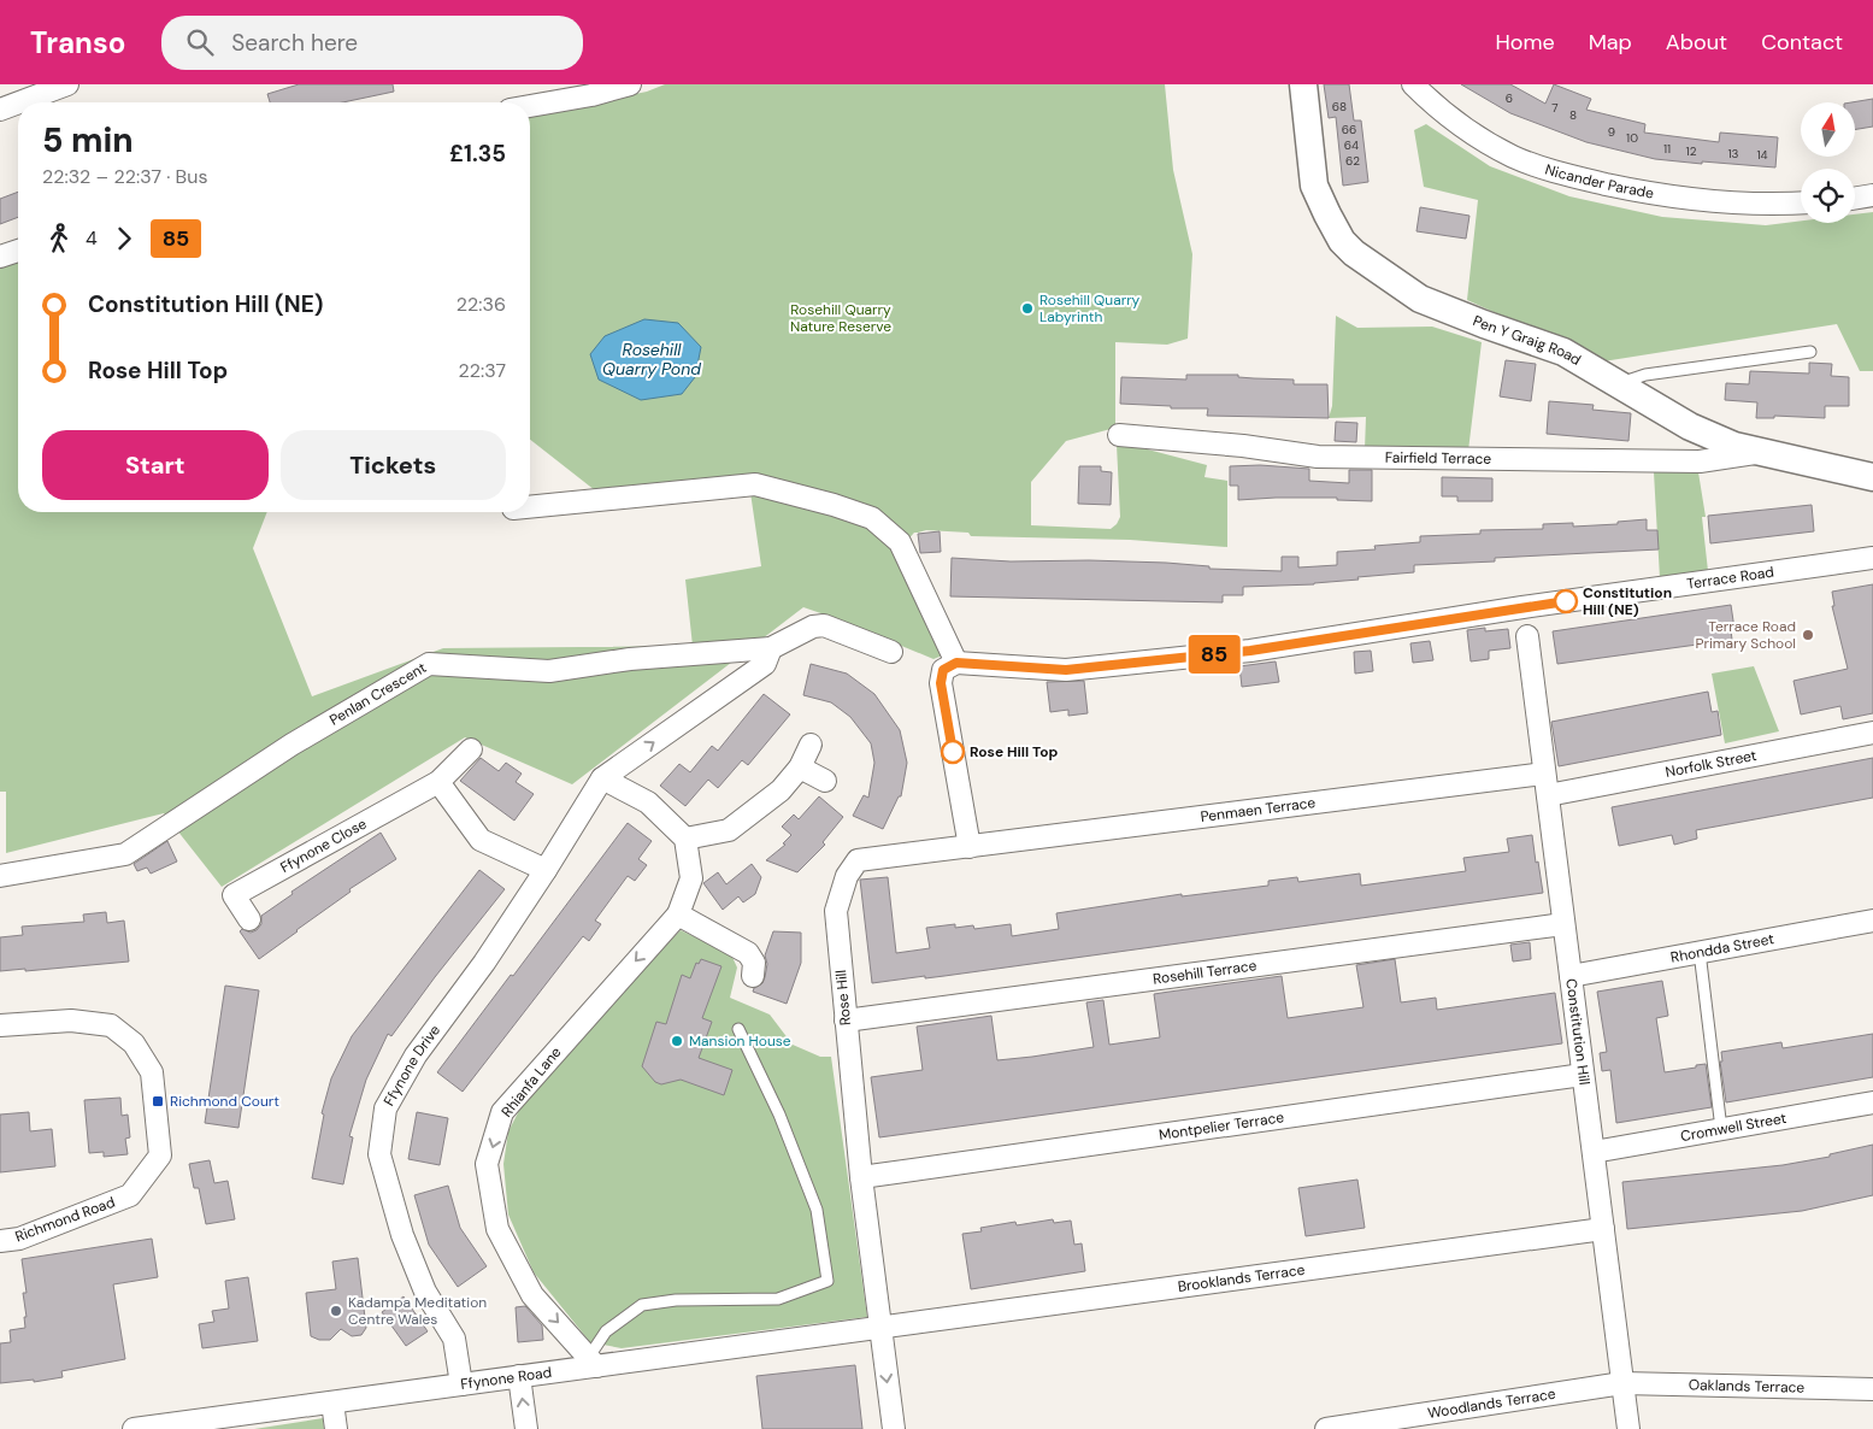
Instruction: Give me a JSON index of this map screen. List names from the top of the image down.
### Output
{
  "streets": {
    "street": [
      "Nicander Parade",
      "Pen Y Graig Road",
      "Fairfield Terrace",
      "Terrace Road",
      "Penlan Crescent",
      "Norfolk Street",
      "Penmaen Terrace",
      "Ffynone Close",
      "Rhondda Street",
      "Rosehill Terrace",
      "Rose Hill",
      "Constitution Hill",
      "Ffynone Drive",
      "Rhianfa Lane",
      "Montpelier Terrace",
      "Cromwell Street",
      "Richmond Road",
      "Brooklands Terrace",
      "Ffynone Road",
      "Oaklands Terrace",
      "Woodlands Terrace"
    ]
  },
  "crossings": [
    ["Pen Y Graig Road", "Fairfield Terrace"],
    ["Norfolk Street", "Constitution Hill"],
    ["Penmaen Terrace", "Rose Hill"],
    ["Penmaen Terrace", "Constitution Hill"],
    ["Rhondda Street", "Constitution Hill"],
    ["Rosehill Terrace", "Rose Hill"],
    ["Rosehill Terrace", "Constitution Hill"],
    ["Rose Hill", "Montpelier Terrace"],
    ["Rose Hill", "Brooklands Terrace"],
    ["Rose Hill", "Ffynone Road"],
    ["Constitution Hill", "Montpelier Terrace"],
    ["Constitution Hill", "Cromwell Street"],
    ["Constitution Hill", "Brooklands Terrace"],
    ["Constitution Hill", "Oaklands Terrace"],
    ["Constitution Hill", "Woodlands Terrace"],
    ["Ffynone Drive", "Ffynone Road"],
    ["Rhianfa Lane", "Ffynone Road"],
    ["Brooklands Terrace", "Ffynone Road"],
    ["Oaklands Terrace", "Woodlands Terrace"]
  ],
  "one_way": ["Rhianfa Lane"],
  "water": ["Rosehill Quarry Pond"],
  "parks": ["Rosehill Quarry Nature Reserve"],
  "places": {
    "other": [
      "Rosehill Quarry Labyrinth",
      "Constitution Hill (NE)",
      "Terrace Road Primary School",
      "Rose Hill Top",
      "Mansion House",
      "Kadampa Meditation Centre Wales"
    ],
    "transit": ["Richmond Court"]
  },
  "lines": ["bus line 85"],
  "house_numbers": [
    "6",
    "68",
    "7",
    "8",
    "66",
    "9",
    "10",
    "64",
    "11",
    "12",
    "13",
    "14",
    "62"
  ],
  "north": "top",
  "page": {
    "header": "Transo",
    "search": "Search here",
    "nav": [
      "Home",
      "Map",
      "About",
      "Contact"
    ],
    "on_map": "85",
    "heading": ["5 min", "22:32 – 22:37 · Bus", "£1.35"],
    "legs": ["4", "85"],
    "list": [
      {
        "name": "Constitution Hill (NE)",
        "value": "22:36"
      },
      {
        "name": "Rose Hill Top",
        "value": "22:37"
      }
    ],
    "buttons": ["Start", "Tickets"]
  }
}
